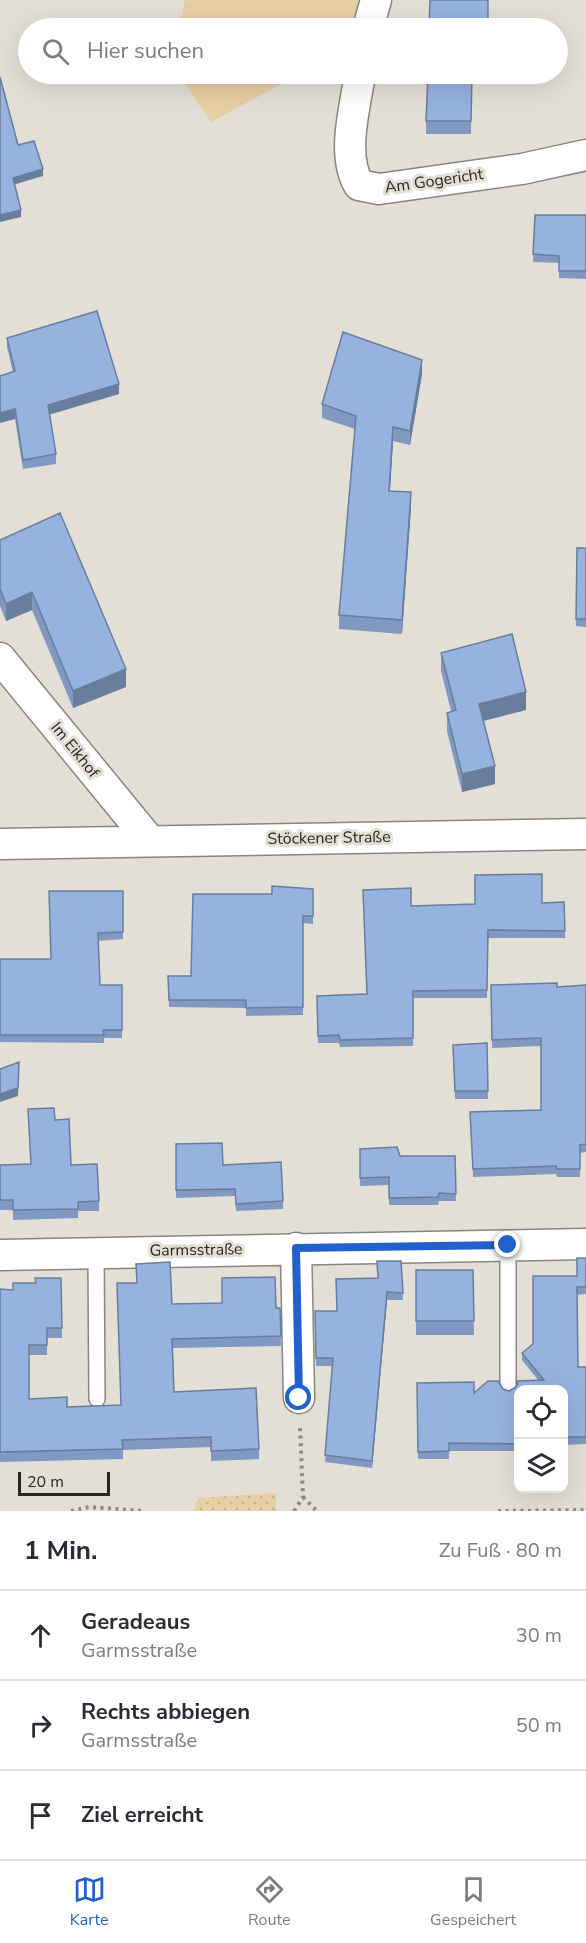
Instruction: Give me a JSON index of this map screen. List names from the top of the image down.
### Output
{
  "streets": {
    "street": [
      "Am Gogericht",
      "Im Eikhof",
      "Stöckener Straße",
      "Garmsstraße"
    ]
  },
  "crossings": [
    ["Im Eikhof", "Stöckener Straße"]
  ],
  "scale_bar": "20 m",
  "page": {
    "search": "Hier suchen",
    "scale": "20 m",
    "heading": ["1 Min.", "Zu Fuß · 80 m"],
    "list": [
      ["Geradeaus", "Garmsstraße", "30 m"],
      ["Rechts abbiegen", "Garmsstraße", "50 m"],
      "Ziel erreicht"
    ],
    "nav": ["Karte", "Route", "Gespeichert"]
  }
}
